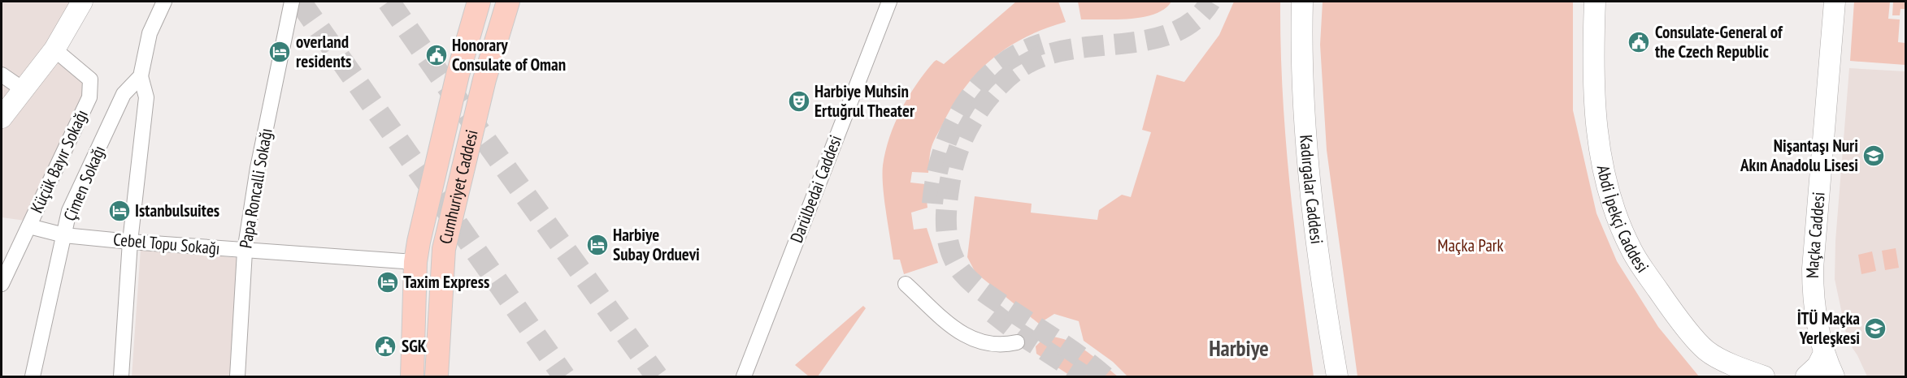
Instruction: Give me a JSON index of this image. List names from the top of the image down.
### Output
{
  "streets": {
    "main road": [
      "Cumhuriyet Caddesi",
      "Kadırgalar Caddesi",
      "Abdi İpekçi Caddesi",
      "Maçka Caddesi"
    ],
    "street": [
      "Küçük Bayır Sokağı",
      "Çimen Sokağı",
      "Papa Roncalli Sokağı",
      "Darülbedai Caddesi",
      "Cebel Topu Sokağı"
    ]
  },
  "crossings": [
    ["Küçük Bayır Sokağı", "Cebel Topu Sokağı"],
    ["Çimen Sokağı", "Cebel Topu Sokağı"],
    ["Cumhuriyet Caddesi", "Cebel Topu Sokağı"],
    ["Papa Roncalli Sokağı", "Cebel Topu Sokağı"]
  ],
  "districts": ["Harbiye"],
  "parks": ["Maçka Park"],
  "places": {
    "public building": ["Consulate-General of the Czech Republic", "Honorary Consulate of Oman", "SGK"],
    "hotel": [
      "overland residents",
      "Istanbulsuites",
      "Harbiye Subay Orduevi",
      "Taxim Express"
    ],
    "theatre": ["Harbiye Muhsin Ertuğrul Theater"],
    "school or university": ["Nişantaşı Nuri Akın Anadolu Lisesi", "İTÜ Maçka Yerleşkesi"]
  }
}
